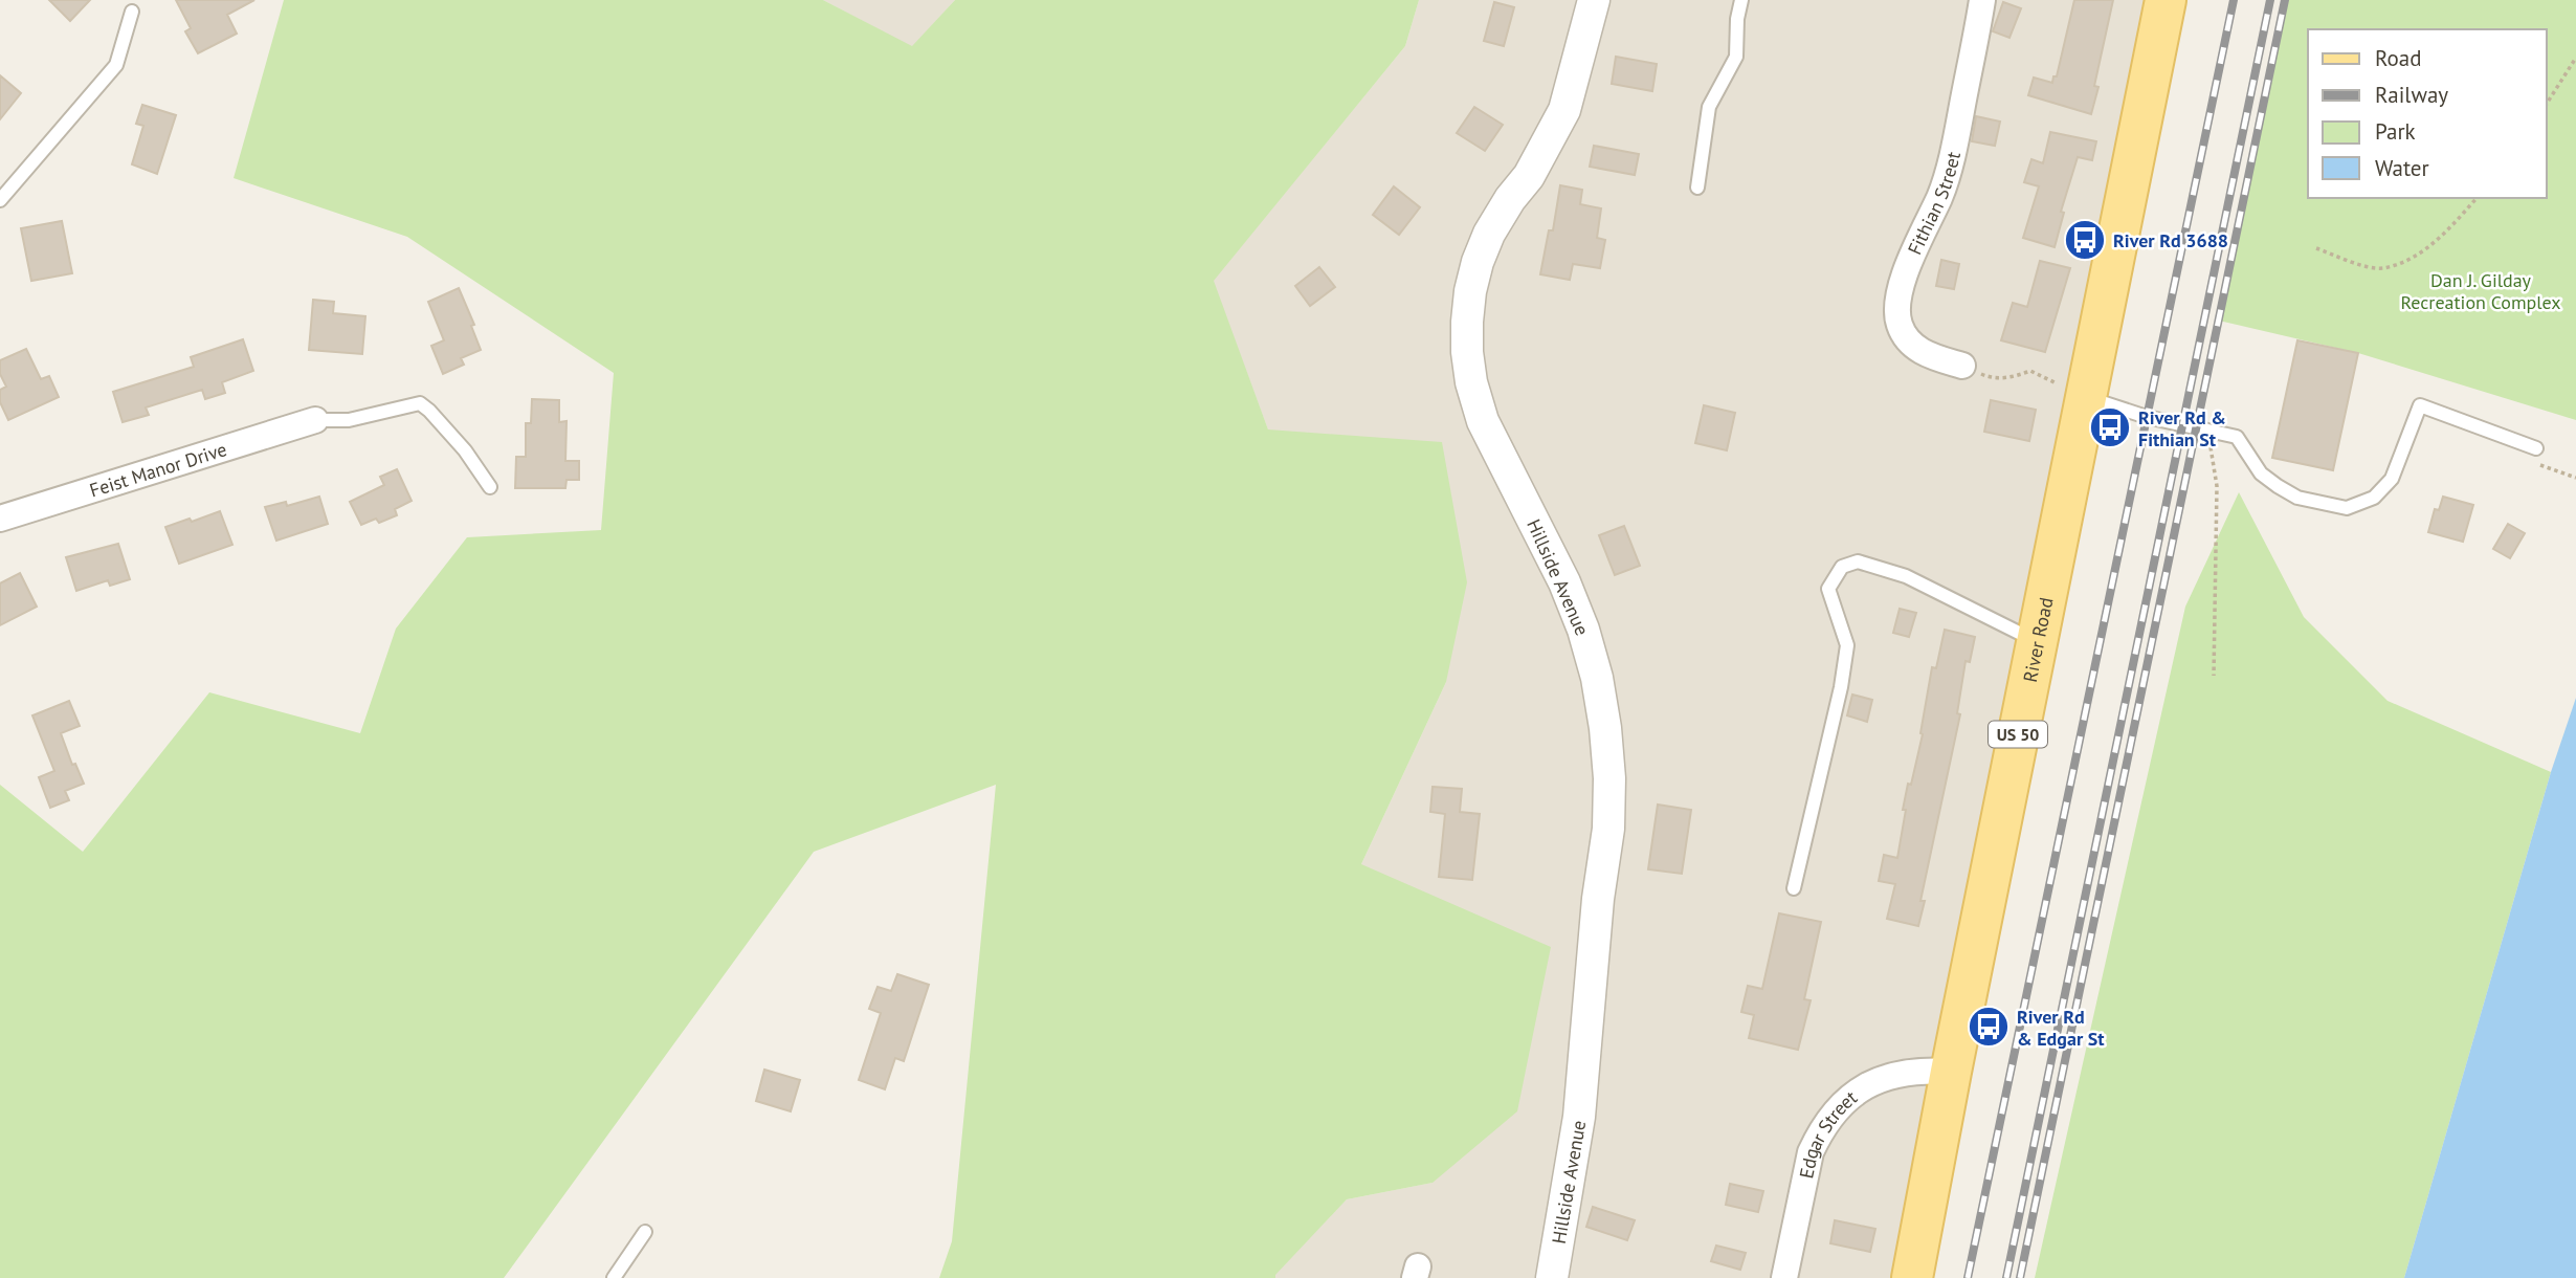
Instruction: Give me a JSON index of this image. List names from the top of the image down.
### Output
{
  "streets": {
    "main road": ["River Road", "US 50"],
    "street": [
      "Fithian Street",
      "Feist Manor Drive",
      "Hillside Avenue",
      "Edgar Street"
    ]
  },
  "crossings": [
    ["River Road", "Edgar Street"]
  ],
  "parks": ["Dan J. Gilday Recreation Complex"],
  "places": {
    "bus stop": ["River Rd 3688", "River Rd & Fithian St", "River Rd & Edgar St"]
  },
  "legend": [
    "Road",
    "Railway",
    "Park",
    "Water"
  ]
}
